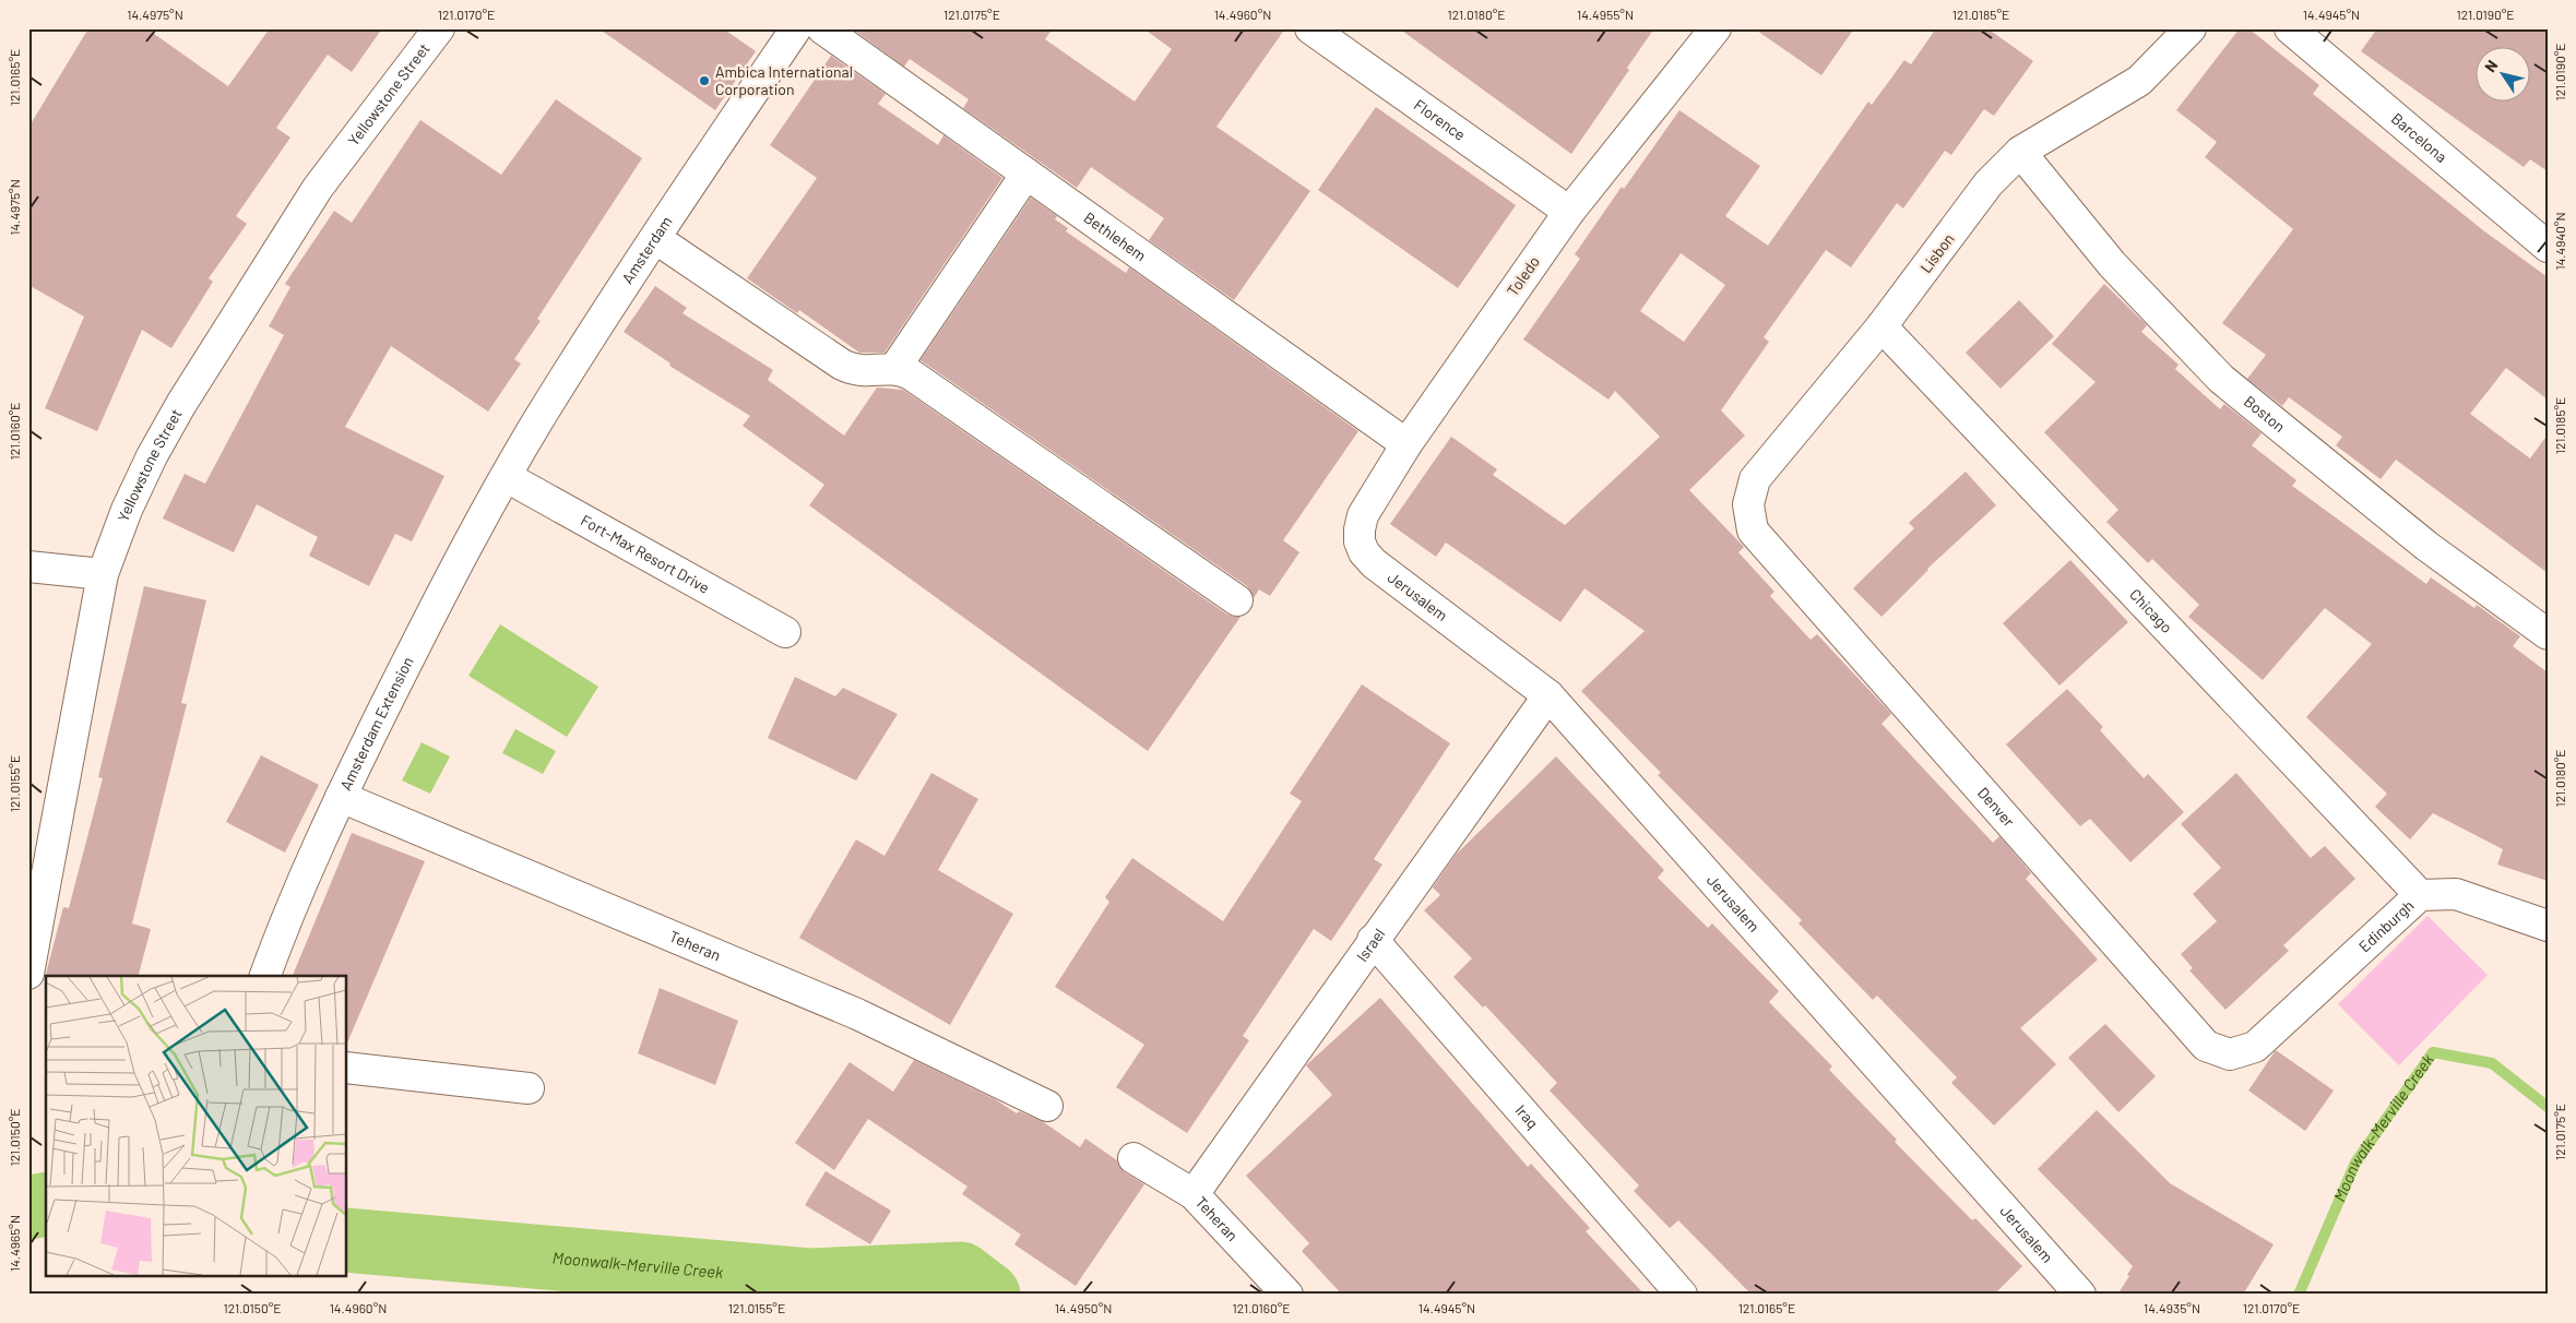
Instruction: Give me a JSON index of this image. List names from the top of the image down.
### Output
{
  "streets": {
    "street": [
      "Yellowstone Street",
      "Florence",
      "Barcelona",
      "Bethlehem",
      "Amsterdam",
      "Lisbon",
      "Toledo",
      "Boston",
      "Fort-Max Resort Drive",
      "Jerusalem",
      "Chicago",
      "Amsterdam Extension",
      "Denver",
      "Edinburgh",
      "Israel",
      "Teheran",
      "Iraq"
    ]
  },
  "crossings": [
    ["Florence", "Toledo"],
    ["Bethlehem", "Toledo"],
    ["Amsterdam", "Fort-Max Resort Drive"],
    ["Amsterdam", "Amsterdam Extension"],
    ["Lisbon", "Boston"],
    ["Lisbon", "Chicago"],
    ["Lisbon", "Denver"],
    ["Toledo", "Jerusalem"],
    ["Fort-Max Resort Drive", "Amsterdam Extension"],
    ["Jerusalem", "Israel"],
    ["Chicago", "Edinburgh"],
    ["Amsterdam Extension", "Teheran"],
    ["Denver", "Edinburgh"],
    ["Israel", "Teheran"],
    ["Israel", "Iraq"]
  ],
  "water": ["Moonwalk-Merville Creek"],
  "places": ["Ambica International Corporation"],
  "north": "top left",
  "coordinates": [
    "14.4975°N",
    "121.0170°E",
    "121.0175°E",
    "14.4960°N",
    "121.0180°E",
    "14.4955°N",
    "121.0185°E",
    "14.4945°N",
    "121.0190°E",
    "121.0165°E",
    "14.4940°N",
    "121.0160°E",
    "121.0155°E",
    "121.0150°E",
    "14.4965°N",
    "14.4950°N",
    "14.4935°N"
  ]
}
